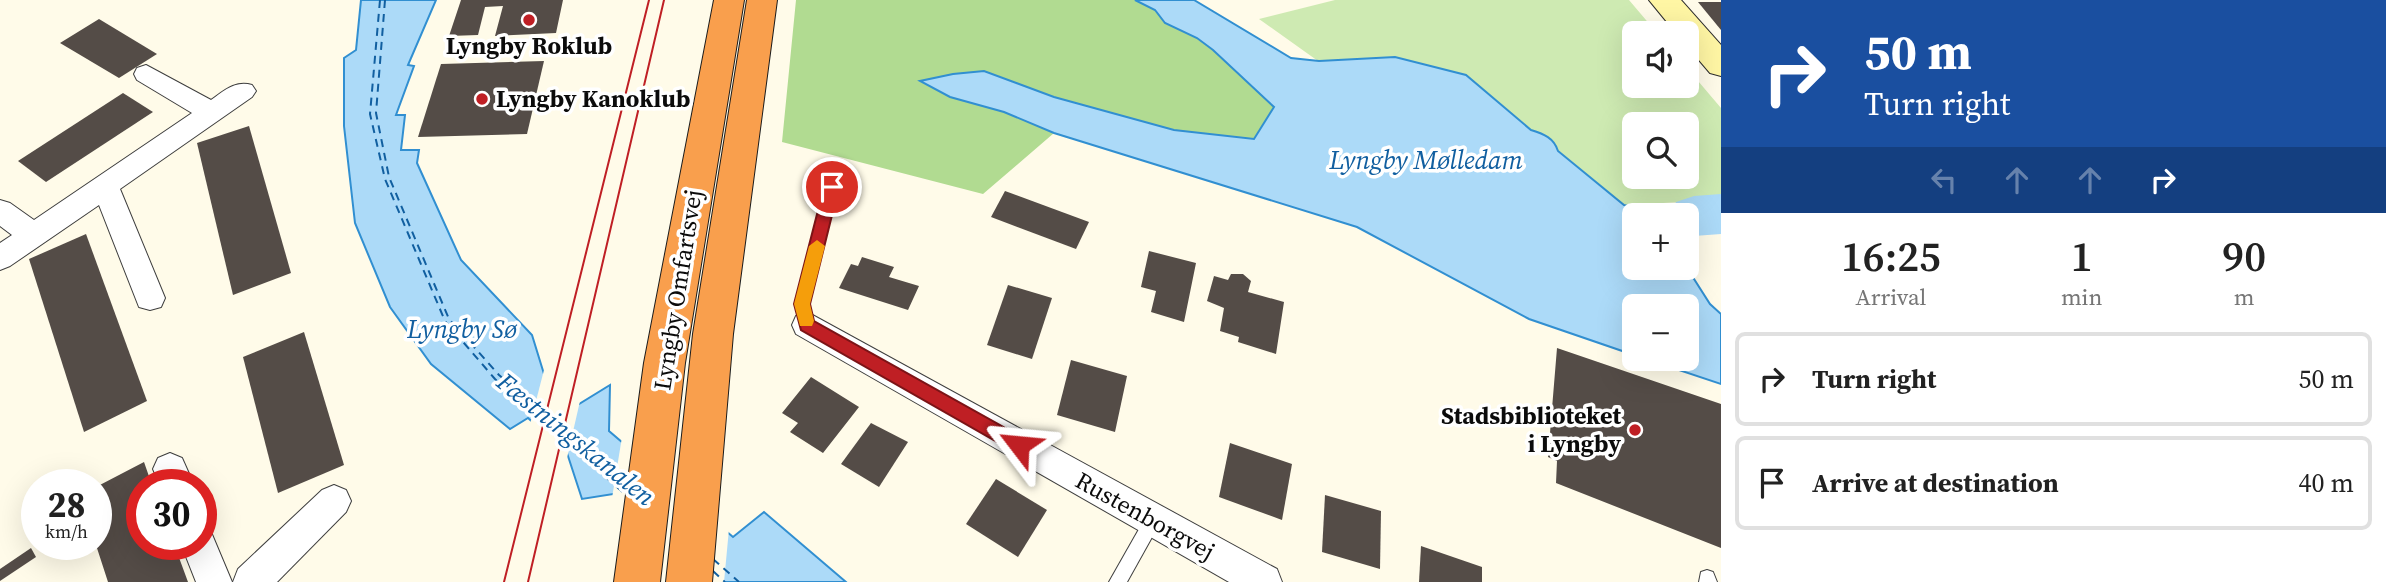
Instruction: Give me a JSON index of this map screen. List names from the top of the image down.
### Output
{
  "streets": {
    "highway": ["Lyngby Omfartsvej"],
    "street": ["Rustenborgvej"]
  },
  "water": ["Lyngby Mølledam", "Lyngby Sø", "Fæstningskanalen"],
  "places": ["Lyngby Roklub", "Lyngby Kanoklub", "Stadsbiblioteket i Lyngby"],
  "page": {
    "turn": ["50 m", "Turn right"],
    "map_buttons": ["+", "−"],
    "eta": [
      "16:25",
      "Arrival",
      "1",
      "min",
      "90",
      "m"
    ],
    "list": [
      {
        "name": "Turn right",
        "value": "50 m"
      },
      {
        "name": "Arrive at destination",
        "value": "40 m"
      }
    ],
    "speed": "28 km/h",
    "limit": "30"
  }
}
